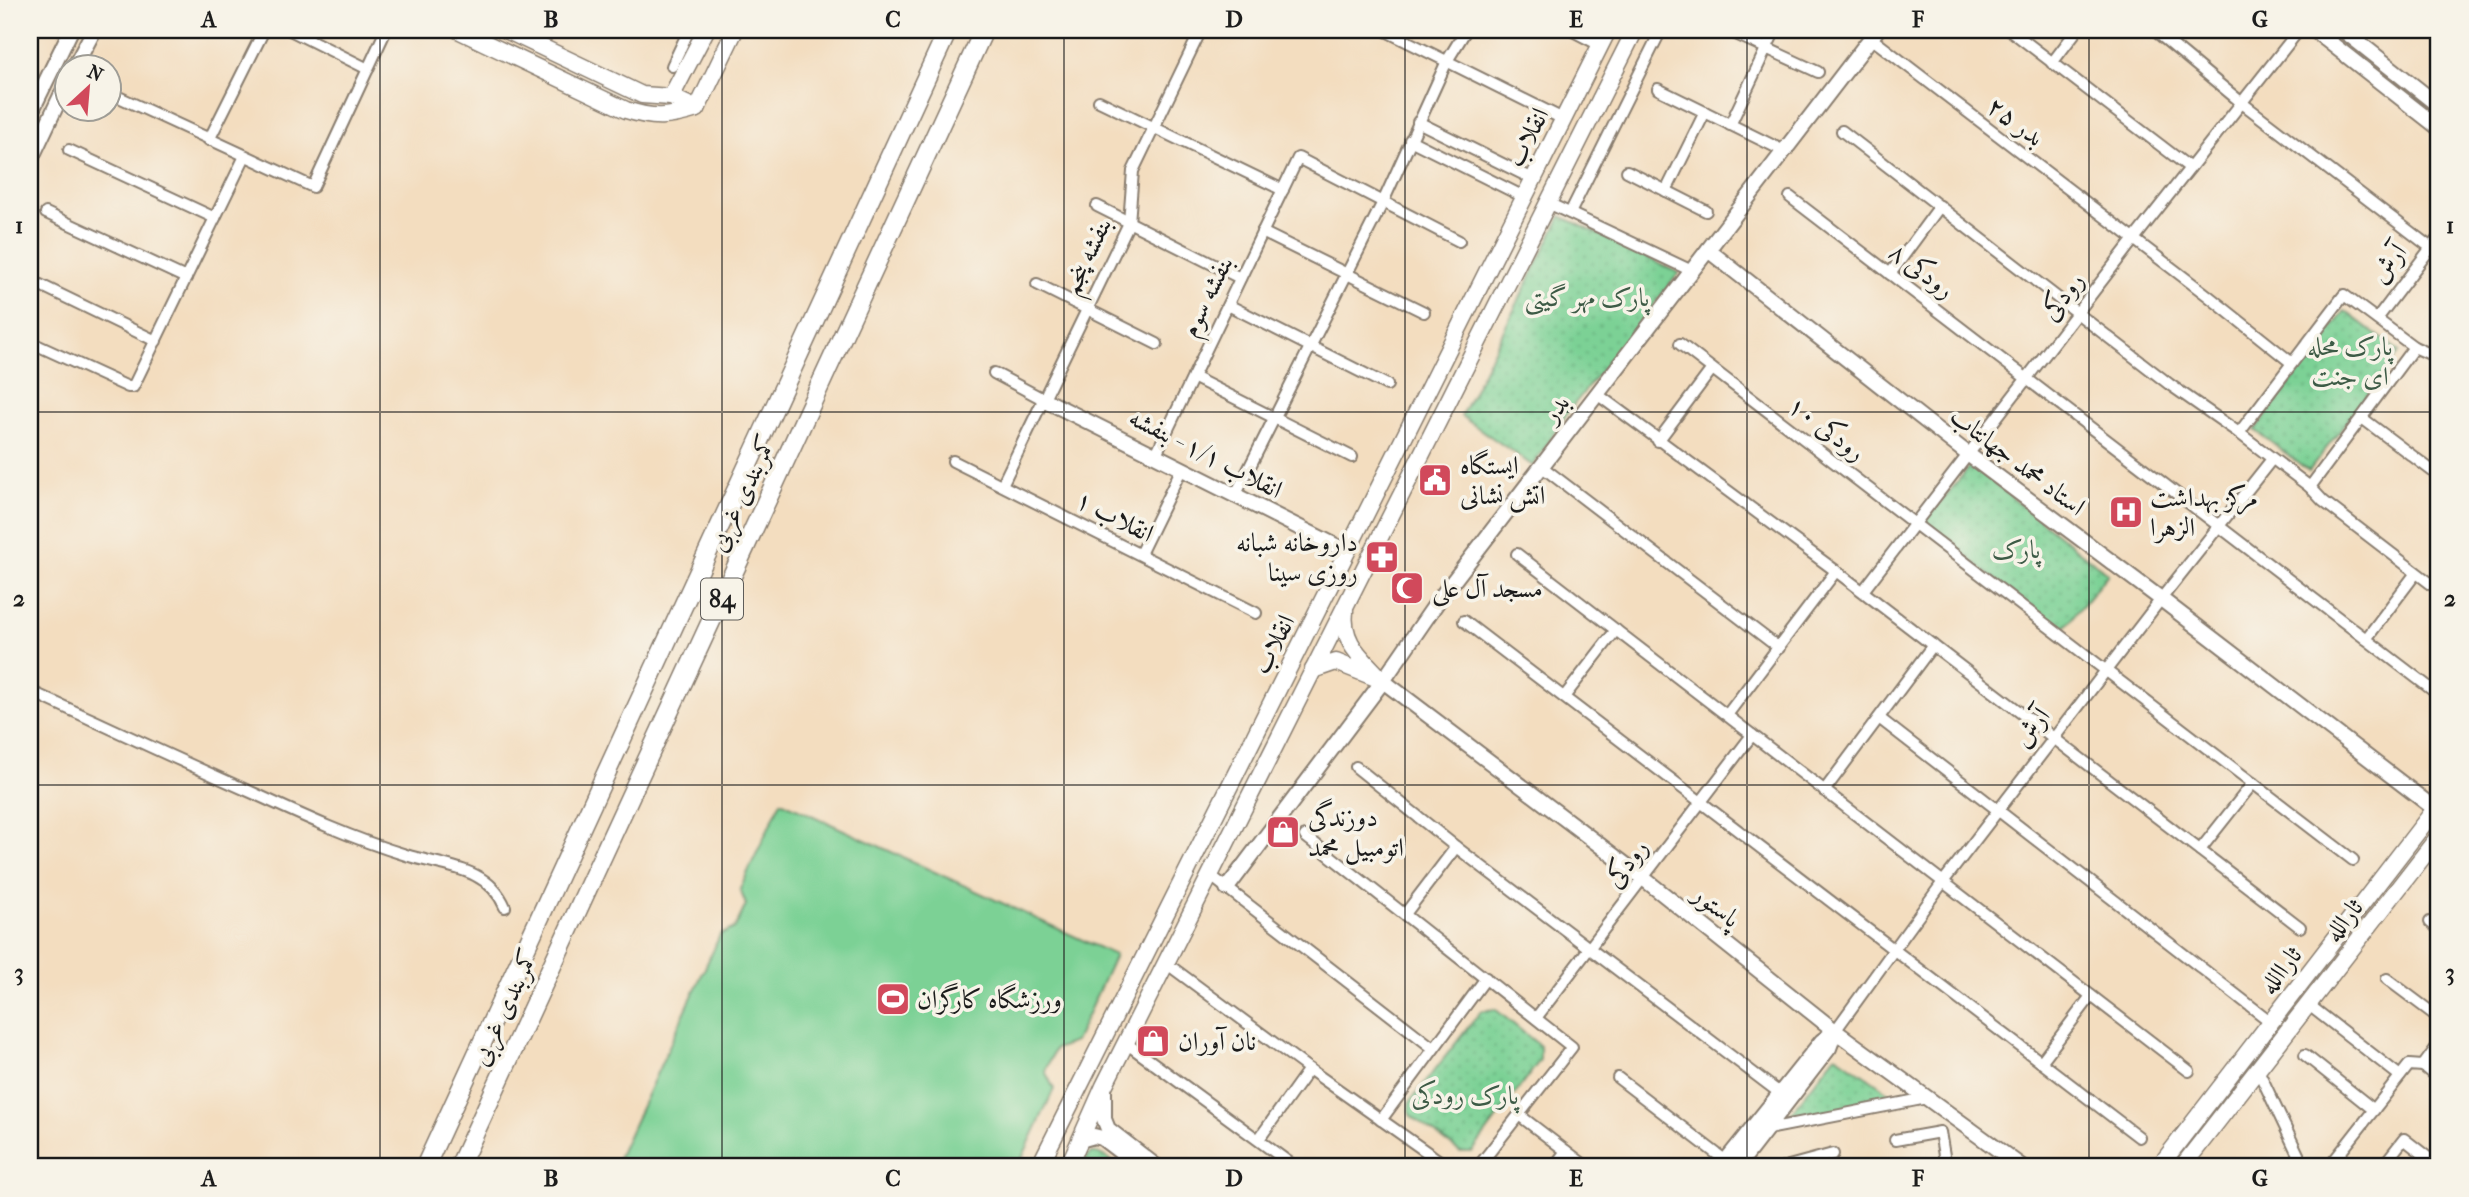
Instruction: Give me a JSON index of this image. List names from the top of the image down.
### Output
{
  "streets": {
    "highway": ["کمربندی غربی", "84"],
    "main road": ["انقلاب", "ثارالله", "ثاراالله"],
    "street": [
      "بدر ۲۵",
      "بنفشه پنجم",
      "آرش",
      "رودکی ۸",
      "بنفشه سوم",
      "رودکی",
      "بدر",
      "رودکی ۱۰",
      "انقلاب ۱/۱ - بنفشه",
      "استاد محمد جهانتاب",
      "انقلاب ۱",
      "پاستور"
    ]
  },
  "crossings": [
    ["بدر ۲۵", "رودکی"],
    ["بدر ۲۵", "بدر"],
    ["انقلاب", "انقلاب ۱/۱ - بنفشه"],
    ["بنفشه پنجم", "انقلاب ۱/۱ - بنفشه"],
    ["بنفشه پنجم", "انقلاب ۱"],
    ["آرش", "رودکی ۸"],
    ["آرش", "رودکی ۱۰"],
    ["آرش", "استاد محمد جهانتاب"],
    ["آرش", "پاستور"],
    ["رودکی ۸", "رودکی"],
    ["بنفشه سوم", "انقلاب ۱/۱ - بنفشه"],
    ["رودکی", "رودکی ۱۰"],
    ["رودکی", "استاد محمد جهانتاب"],
    ["رودکی", "پاستور"],
    ["بدر", "استاد محمد جهانتاب"],
    ["بدر", "پاستور"],
    ["استاد محمد جهانتاب", "ثاراالله"]
  ],
  "parks": [
    "پارک مهر گیتی",
    "پارک محله ای جنت",
    "پارک",
    "پارک رودکی"
  ],
  "places": {
    "public building": ["ایستگاه اتش نشانی"],
    "hospital": ["مرکز بهداشت الزهرا"],
    "pharmacy": ["داروخانه شبانه روزی سینا"],
    "mosque": ["مسجد آل علی"],
    "shop": ["دوزندگی اتومبیل محمد", "نان آوران"],
    "sports": ["ورزشگاه کارگران"]
  },
  "north": "top right",
  "grid": {
    "columns": [
      "A",
      "B",
      "C",
      "D",
      "E",
      "F",
      "G"
    ],
    "rows": ["1", "2", "3"]
  }
}
